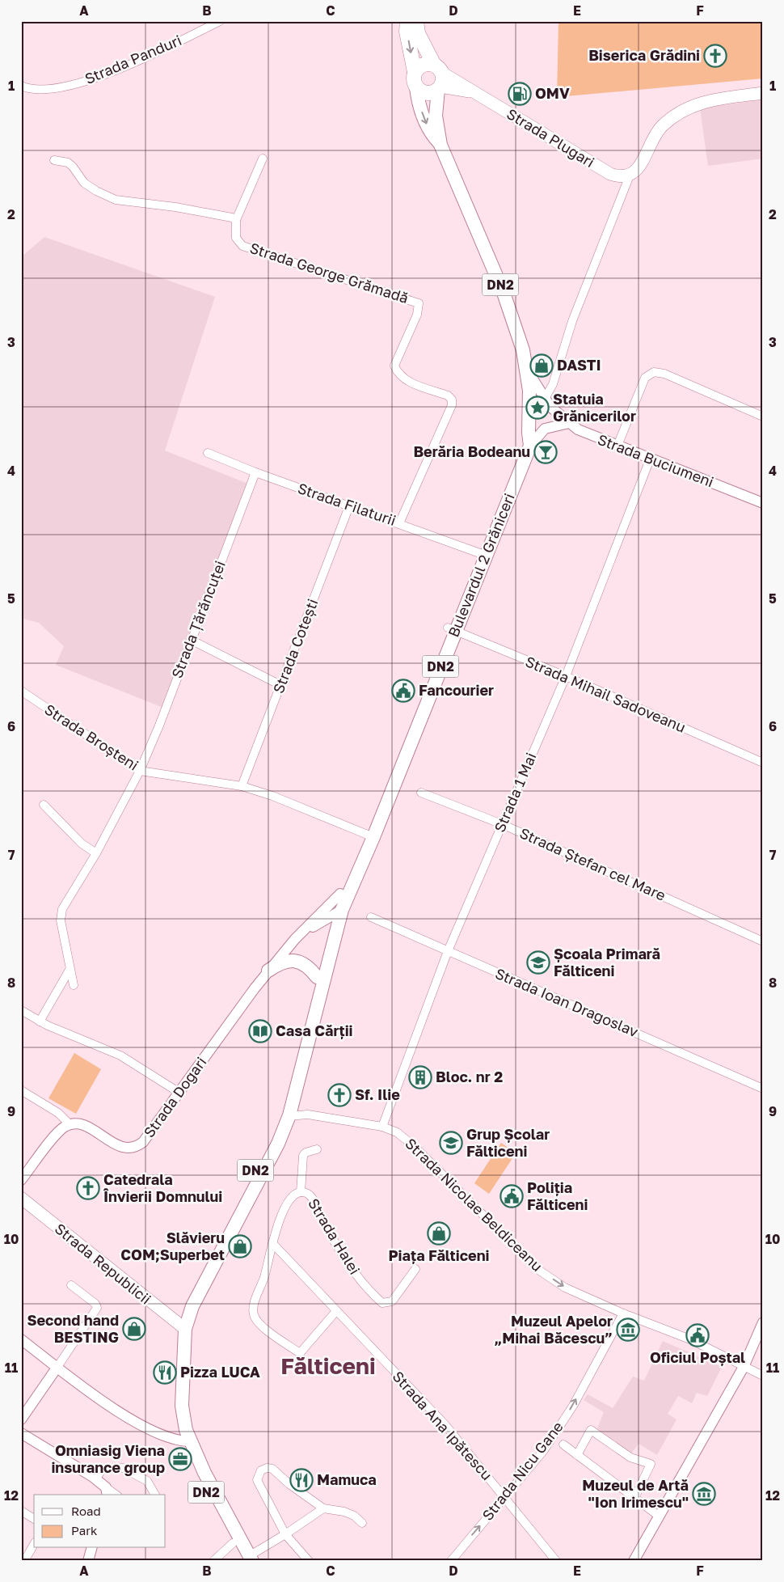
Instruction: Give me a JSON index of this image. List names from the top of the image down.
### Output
{
  "streets": {
    "highway": ["DN2"],
    "main road": ["Strada Plugari", "Bulevardul 2 Grăniceri", "Strada Republicii"],
    "street": [
      "Strada Panduri",
      "Strada George Grămadă",
      "Strada Buciumeni",
      "Strada Filaturii",
      "Strada Țărăncuței",
      "Strada Cotești",
      "Strada Mihail Sadoveanu",
      "Strada Broșteni",
      "Strada 1 Mai",
      "Strada Ștefan cel Mare",
      "Strada Ioan Dragoslav",
      "Strada Dogari",
      "Strada Nicolae Beldiceanu",
      "Strada Halei",
      "Strada Ana Ipătescu",
      "Strada Nicu Gane"
    ]
  },
  "crossings": [
    ["Strada Plugari", "Bulevardul 2 Grăniceri"],
    ["Strada George Grămadă", "Strada Filaturii"],
    ["DN2", "Bulevardul 2 Grăniceri"],
    ["DN2", "Strada Dogari"],
    ["DN2", "Strada Nicolae Beldiceanu"],
    ["DN2", "Strada Republicii"],
    ["Strada Buciumeni", "Bulevardul 2 Grăniceri"],
    ["Strada Buciumeni", "Strada 1 Mai"],
    ["Strada Filaturii", "Bulevardul 2 Grăniceri"],
    ["Strada Filaturii", "Strada Țărăncuței"],
    ["Strada Filaturii", "Strada Cotești"],
    ["Bulevardul 2 Grăniceri", "Strada Mihail Sadoveanu"],
    ["Bulevardul 2 Grăniceri", "Strada Broșteni"],
    ["Bulevardul 2 Grăniceri", "Strada Dogari"],
    ["Strada Țărăncuței", "Strada Broșteni"],
    ["Strada Cotești", "Strada Broșteni"],
    ["Strada Mihail Sadoveanu", "Strada 1 Mai"],
    ["Strada 1 Mai", "Strada Ștefan cel Mare"],
    ["Strada 1 Mai", "Strada Ioan Dragoslav"],
    ["Strada 1 Mai", "Strada Nicolae Beldiceanu"],
    ["Strada Nicolae Beldiceanu", "Strada Nicu Gane"],
    ["Strada Halei", "Strada Ana Ipătescu"],
    ["Strada Ana Ipătescu", "Strada Nicu Gane"]
  ],
  "one_way": ["Strada Nicolae Beldiceanu", "Strada Nicu Gane"],
  "districts": ["Fălticeni"],
  "places": {
    "church": ["Biserica Grădini", "Sf. Ilie", "Catedrala Învierii Domnului"],
    "fuel station": ["OMV"],
    "shop": [
      "DASTI",
      "Piața Fălticeni",
      "Slăvieru COM;Superbet",
      "Second hand BESTING"
    ],
    "place": ["Statuia Grănicerilor"],
    "bar": ["Berăria Bodeanu"],
    "public building": ["Fancourier", "Poliția Fălticeni", "Oficiul Poștal"],
    "school or university": ["Școala Primară Fălticeni", "Grup Școlar Fălticeni"],
    "library": ["Casa Cărții"],
    "building": ["Bloc. nr 2"],
    "museum": ["Muzeul Apelor „Mihai Băcescu”", "Muzeul de Artă \"Ion Irimescu\""],
    "restaurant": ["Pizza LUCA", "Mamuca"],
    "office": ["Omniasig Viena insurance group"]
  },
  "legend": ["Road", "Park"],
  "grid": {
    "columns": [
      "A",
      "B",
      "C",
      "D",
      "E",
      "F"
    ],
    "rows": [
      "1",
      "2",
      "3",
      "4",
      "5",
      "6",
      "7",
      "8",
      "9",
      "10",
      "11",
      "12"
    ]
  }
}
